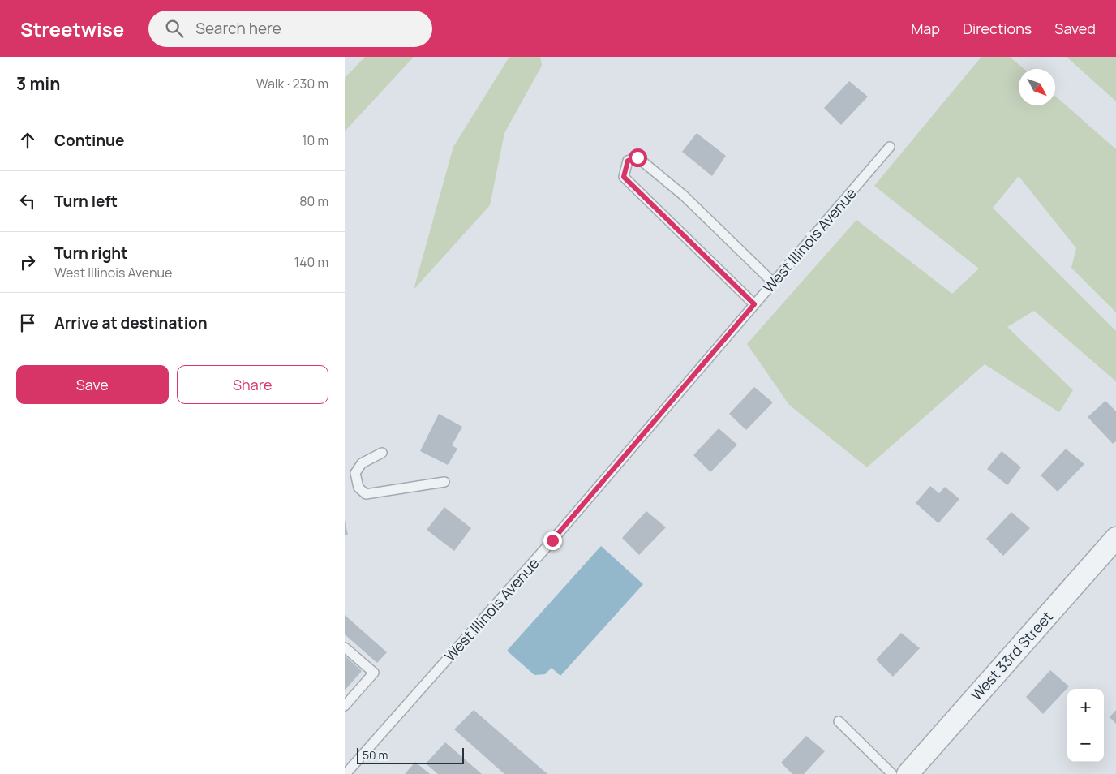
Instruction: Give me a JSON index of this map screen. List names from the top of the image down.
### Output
{
  "streets": {
    "street": ["West 33rd Street"],
    "lane": ["West Illinois Avenue"]
  },
  "scale_bar": "50 m",
  "north": "bottom right",
  "page": {
    "header": "Streetwise",
    "search": "Search here",
    "nav": ["Map", "Directions", "Saved"],
    "heading": ["3 min", "Walk · 230 m"],
    "list": [
      ["Continue", "10 m"],
      ["Turn left", "80 m"],
      ["Turn right", "West Illinois Avenue", "140 m"],
      "Arrive at destination"
    ],
    "buttons": ["Save", "Share"],
    "map_buttons": ["+", "−"],
    "scale": "50 m"
  }
}
